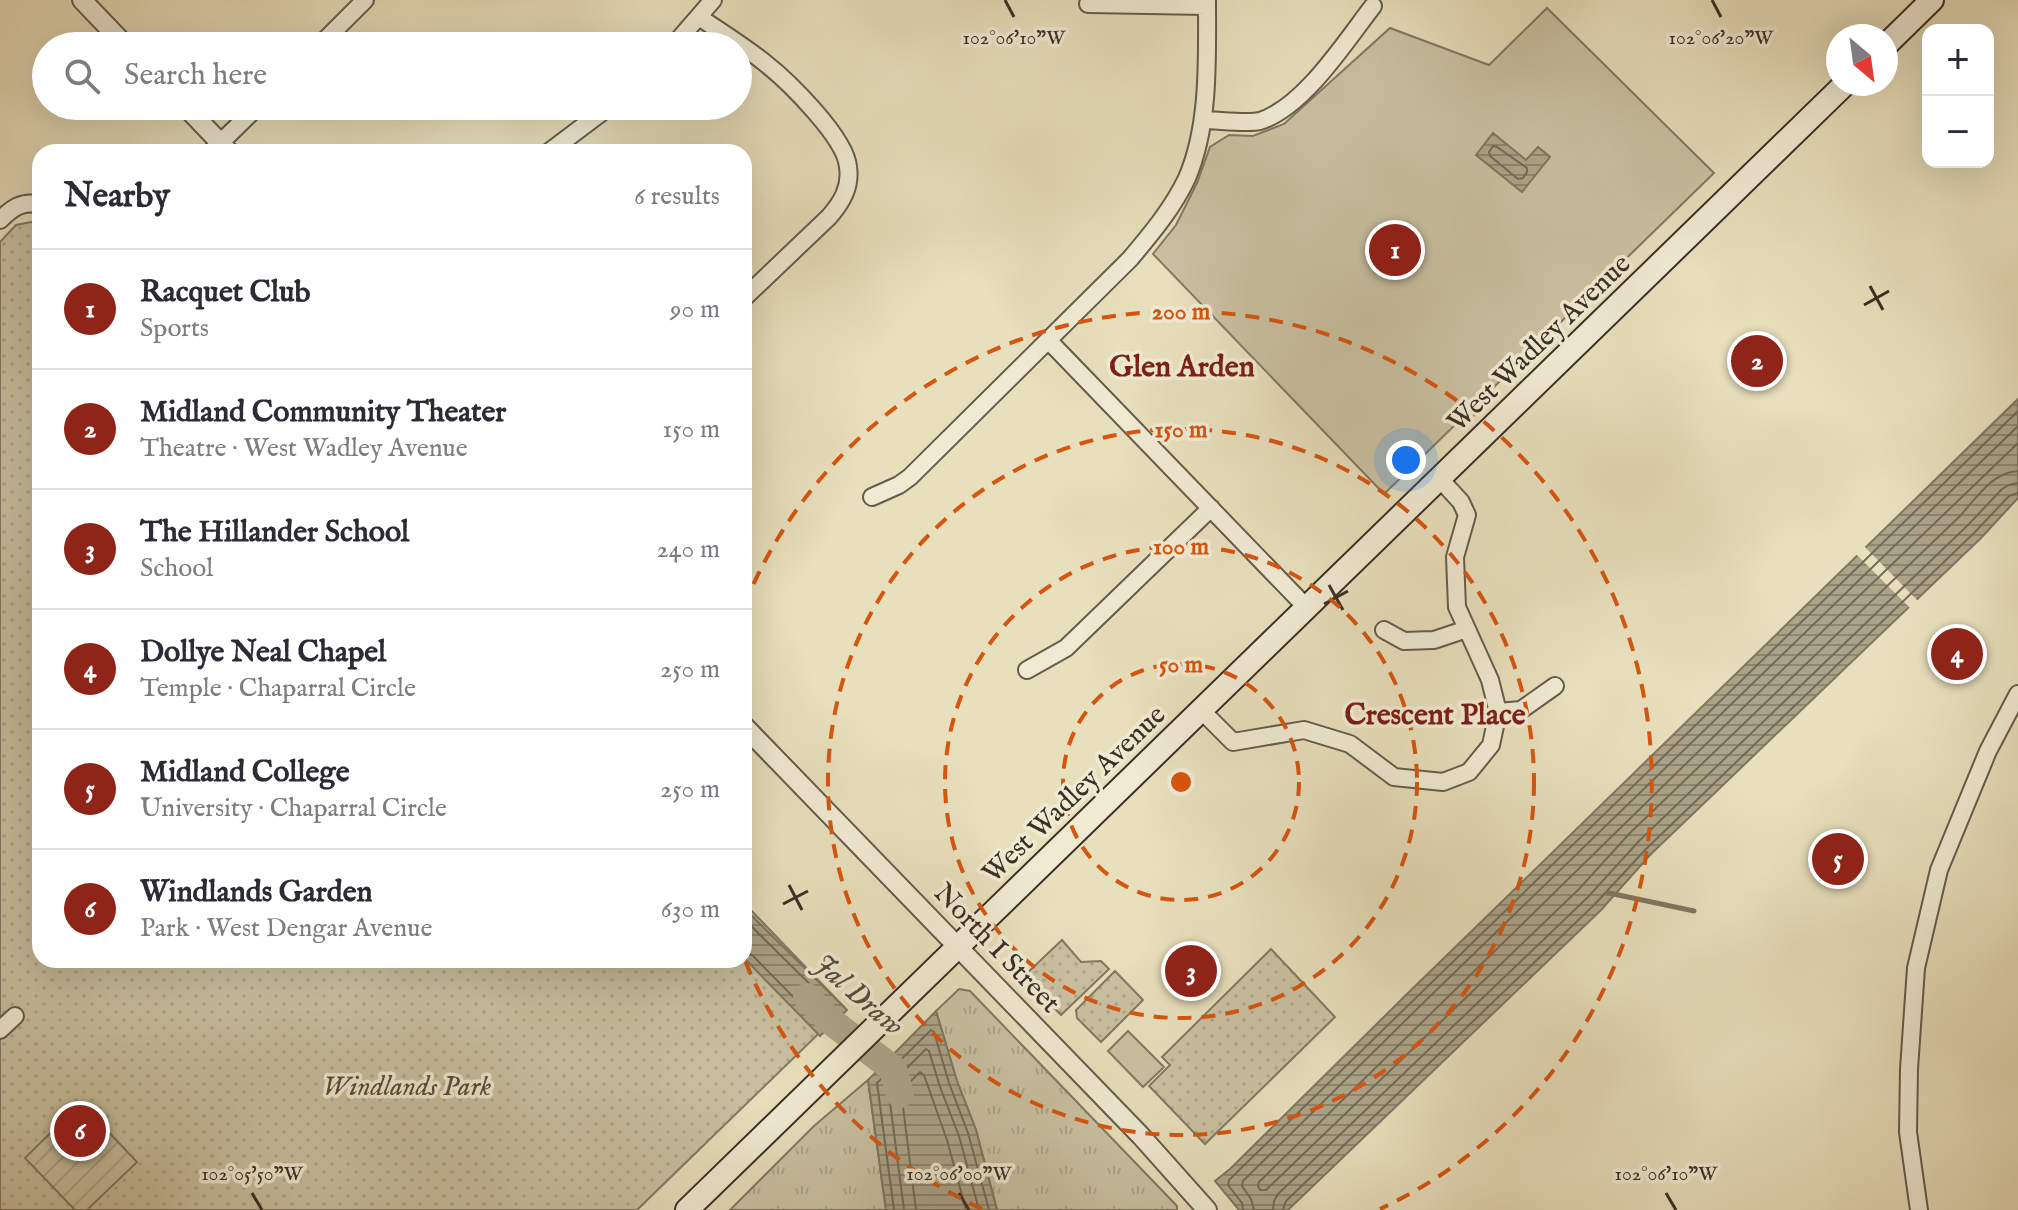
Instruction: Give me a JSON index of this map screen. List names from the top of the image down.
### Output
{
  "streets": {
    "main road": ["West Wadley Avenue"],
    "street": ["North I Street"]
  },
  "crossings": [
    ["West Wadley Avenue", "North I Street"]
  ],
  "districts": ["Glen Arden", "Crescent Place"],
  "water": ["Jal Draw"],
  "parks": ["Windlands Park"],
  "north": "bottom right",
  "page": {
    "map_buttons": ["+", "−"],
    "search": "Search here",
    "heading": ["Nearby", "6 results"],
    "pins": [
      "1",
      "2",
      "4",
      "5",
      "3",
      "6"
    ],
    "list": [
      {
        "mark": "1",
        "name": "Racquet Club",
        "note": "Sports",
        "value": "90 m"
      },
      {
        "mark": "2",
        "name": "Midland Community Theater",
        "note": "Theatre · West Wadley Avenue",
        "value": "150 m"
      },
      {
        "mark": "3",
        "name": "The Hillander School",
        "note": "School",
        "value": "240 m"
      },
      {
        "mark": "4",
        "name": "Dollye Neal Chapel",
        "note": "Temple · Chaparral Circle",
        "value": "250 m"
      },
      {
        "mark": "5",
        "name": "Midland College",
        "note": "University · Chaparral Circle",
        "value": "250 m"
      },
      {
        "mark": "6",
        "name": "Windlands Garden",
        "note": "Park · West Dengar Avenue",
        "value": "630 m"
      }
    ]
  },
  "coordinates": [
    "102°06'10\"W",
    "102°06'20\"W",
    "102°05'50\"W",
    "102°06'00\"W"
  ],
  "rings": [
    "200 m",
    "150 m",
    "100 m",
    "50 m"
  ]
}
